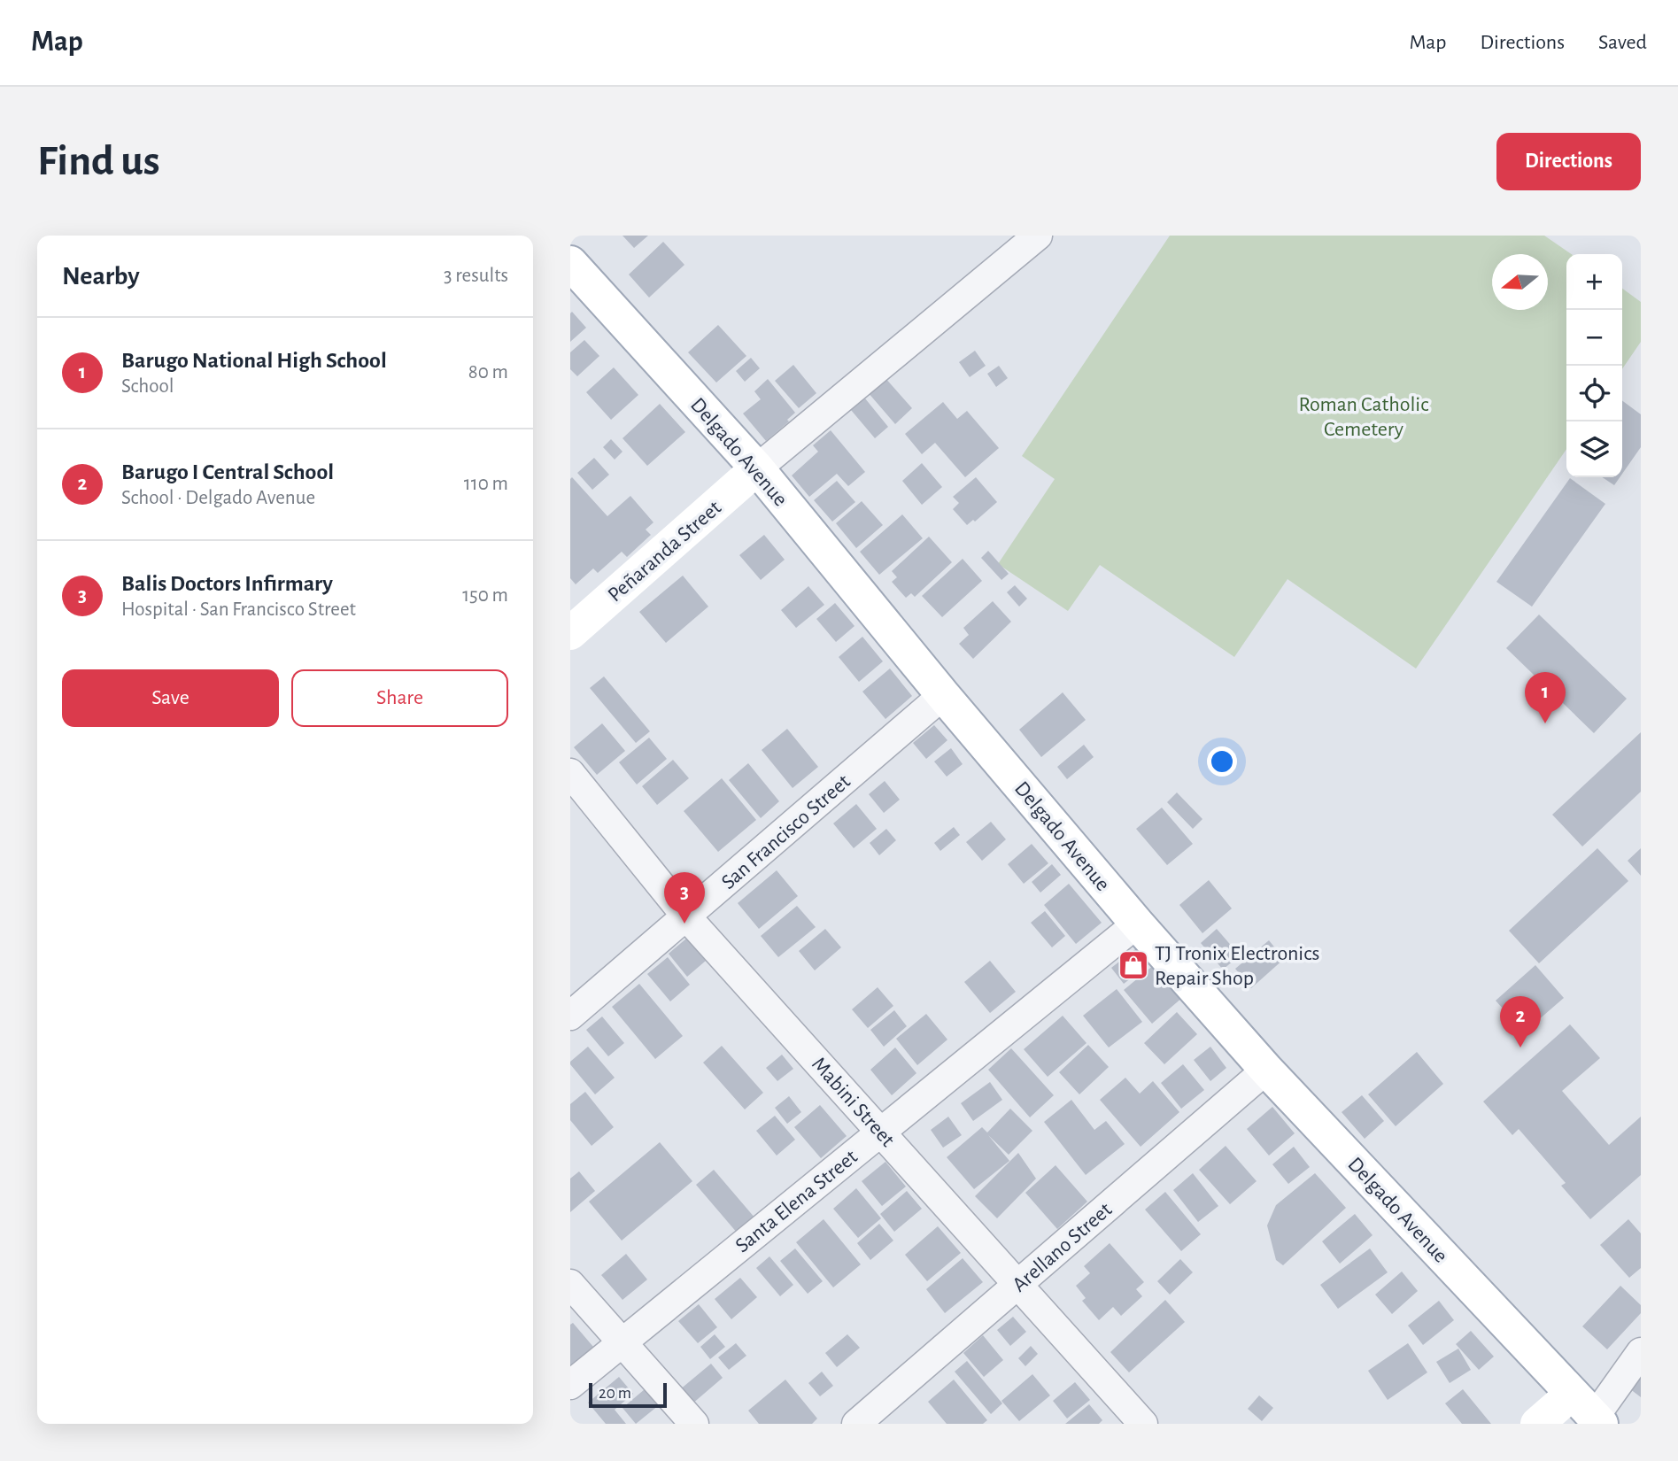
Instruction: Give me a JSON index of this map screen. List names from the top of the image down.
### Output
{
  "streets": {
    "main road": ["Delgado Avenue", "Peñaranda Street"],
    "street": [
      "San Francisco Street",
      "Mabini Street",
      "Santa Elena Street",
      "Arellano Street"
    ]
  },
  "crossings": [
    ["Delgado Avenue", "Peñaranda Street"],
    ["Delgado Avenue", "San Francisco Street"],
    ["Delgado Avenue", "Santa Elena Street"],
    ["Delgado Avenue", "Arellano Street"],
    ["San Francisco Street", "Mabini Street"],
    ["Mabini Street", "Santa Elena Street"],
    ["Mabini Street", "Arellano Street"]
  ],
  "parks": ["Roman Catholic Cemetery"],
  "places": {
    "shop": ["TJ Tronix Electronics Repair Shop"]
  },
  "scale_bar": "20 m",
  "north": "left",
  "page": {
    "header": "Map",
    "nav": ["Map", "Directions", "Saved"],
    "buttons": [
      "Directions",
      ["Save", "Share"]
    ],
    "title": "Find us",
    "heading": ["Nearby", "3 results"],
    "map_buttons": ["+", "−"],
    "list": [
      {
        "mark": "1",
        "name": "Barugo National High School",
        "note": "School",
        "value": "80 m"
      },
      {
        "mark": "2",
        "name": "Barugo I Central School",
        "note": "School · Delgado Avenue",
        "value": "110 m"
      },
      {
        "mark": "3",
        "name": "Balis Doctors Infirmary",
        "note": "Hospital · San Francisco Street",
        "value": "150 m"
      }
    ],
    "pins": ["1", "3", "2"],
    "scale": "20 m"
  }
}
